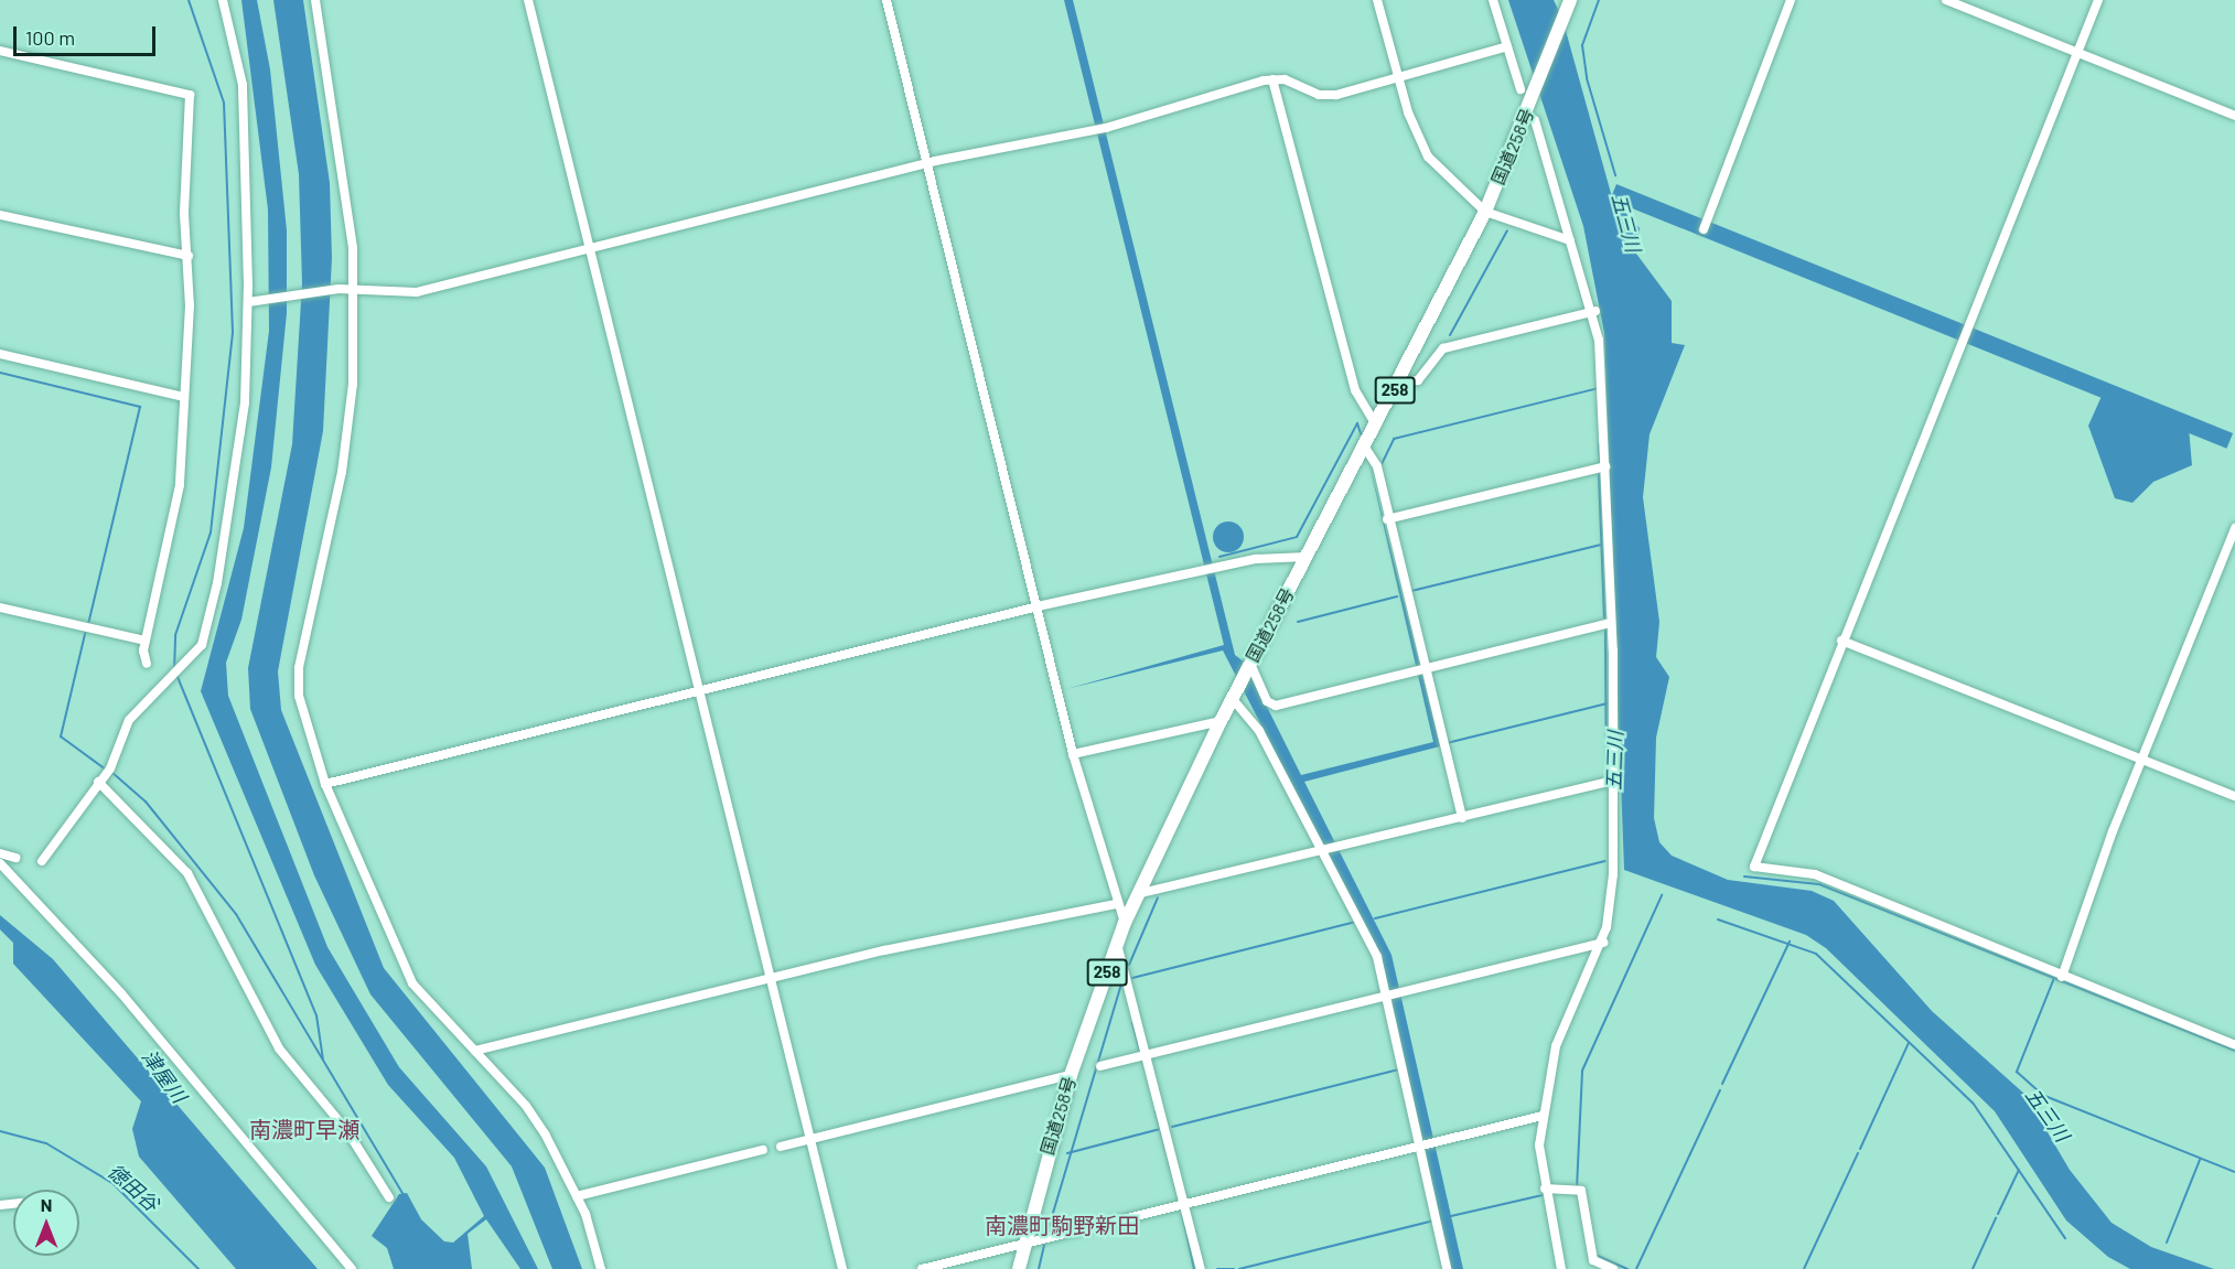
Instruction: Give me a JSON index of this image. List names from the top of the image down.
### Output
{
  "streets": {
    "highway": ["国道258号", "258"]
  },
  "districts": ["南濃町早瀬", "南濃町駒野新田"],
  "water": ["五三川", "津屋川", "徳田谷"],
  "scale_bar": "100 m",
  "north": "top"
}
